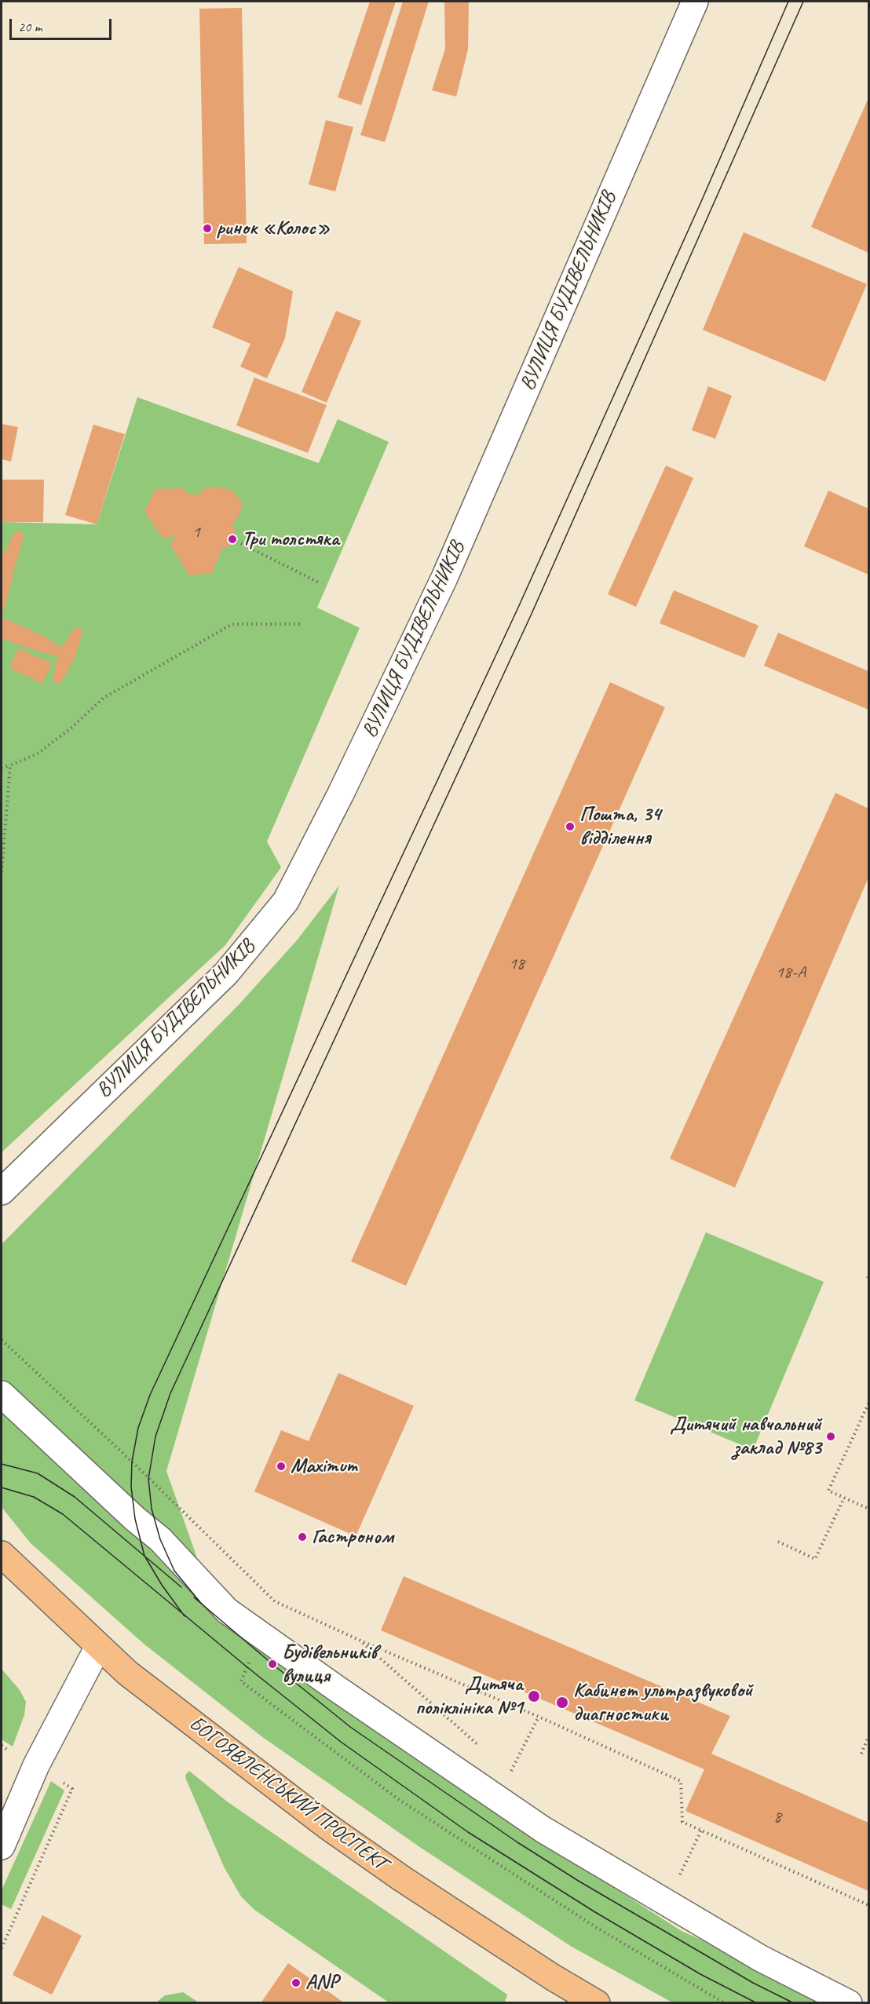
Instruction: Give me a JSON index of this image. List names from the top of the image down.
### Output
{
  "streets": {
    "main road": ["БОГОЯВЛЕНСЬКИЙ ПРОСПЕКТ"],
    "street": ["ВУЛИЦЯ БУДІВЕЛЬНИКІВ"]
  },
  "places": [
    "ринок «Колос»",
    "Три толстяка",
    "Пошта, 34 відділення",
    "Дитячий навчальний заклад №83",
    "Maximum",
    "Гастроном",
    "Будівельників вулиця",
    "Дитяча поліклініка №1",
    "Кабинет ультразвуковой диагностики",
    "ANP"
  ],
  "house_numbers": [
    "1",
    "18",
    "18-А",
    "8"
  ],
  "scale_bar": "20 m"
}
